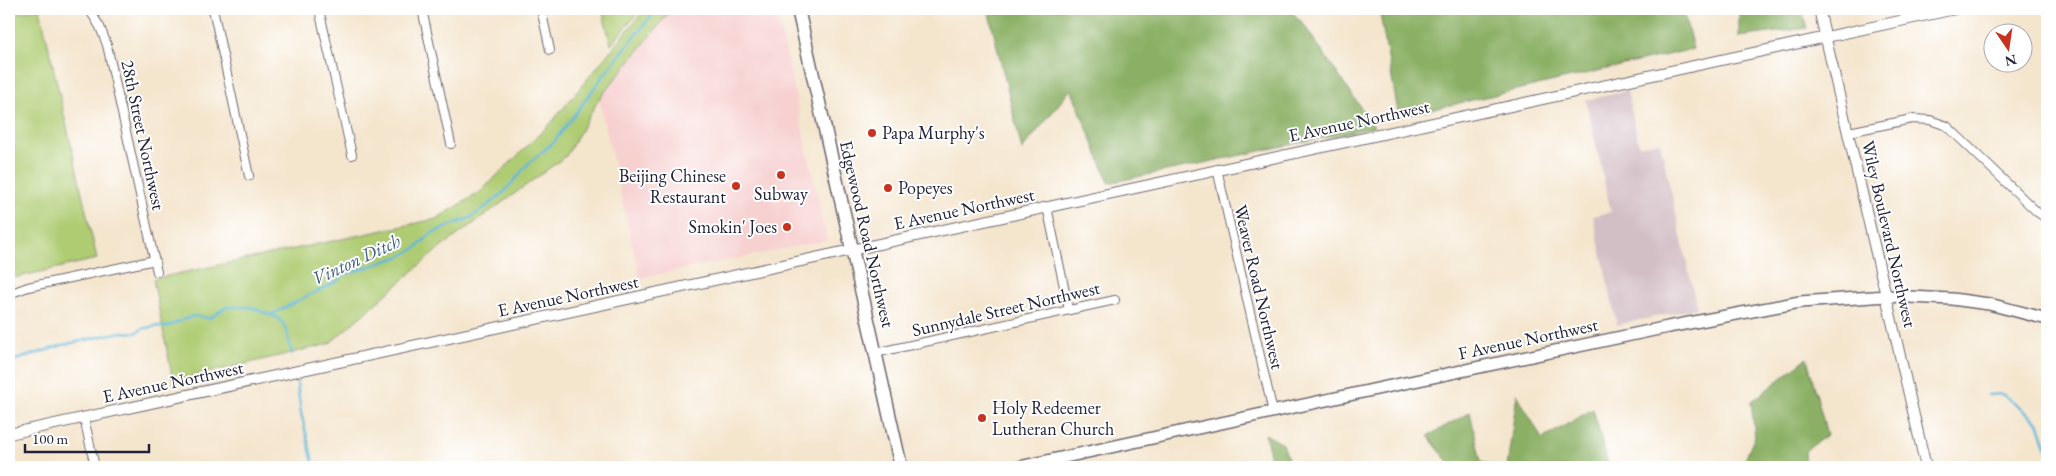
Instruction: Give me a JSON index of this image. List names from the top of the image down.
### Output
{
  "streets": {
    "main road": ["Edgewood Road Northwest", "F Avenue Northwest"],
    "street": [
      "E Avenue Northwest",
      "28th Street Northwest",
      "Wiley Boulevard Northwest",
      "Weaver Road Northwest",
      "Sunnydale Street Northwest"
    ]
  },
  "crossings": [
    ["E Avenue Northwest", "Edgewood Road Northwest"],
    ["E Avenue Northwest", "Wiley Boulevard Northwest"],
    ["E Avenue Northwest", "Weaver Road Northwest"],
    ["Edgewood Road Northwest", "Sunnydale Street Northwest"],
    ["Wiley Boulevard Northwest", "F Avenue Northwest"],
    ["Weaver Road Northwest", "F Avenue Northwest"]
  ],
  "water": ["Vinton Ditch"],
  "places": [
    "Papa Murphy's",
    "Subway",
    "Beijing Chinese Restaurant",
    "Popeyes",
    "Smokin' Joes",
    "Holy Redeemer Lutheran Church"
  ],
  "scale_bar": "100 m",
  "north": "bottom"
}
